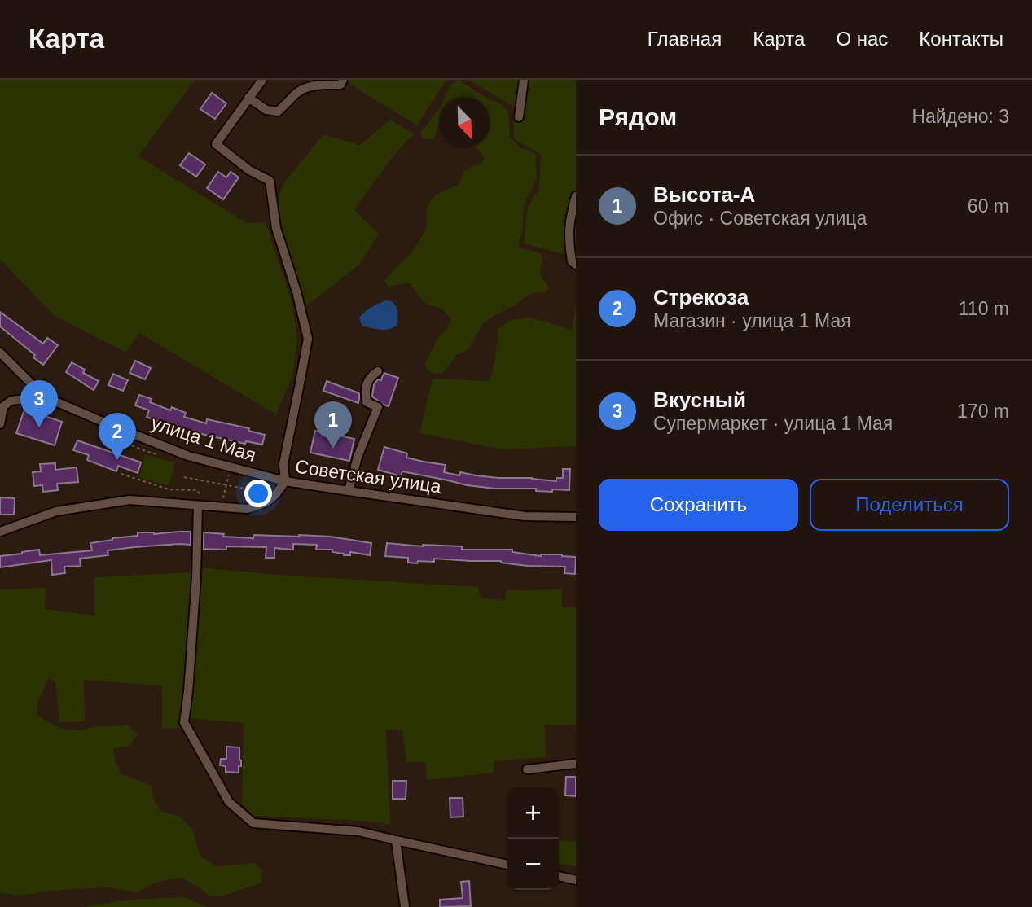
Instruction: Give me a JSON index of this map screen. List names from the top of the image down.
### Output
{
  "streets": {
    "street": ["улица 1 Мая", "Советская улица"]
  },
  "crossings": [
    ["улица 1 Мая", "Советская улица"]
  ],
  "north": "bottom right",
  "page": {
    "header": "Карта",
    "nav": [
      "Главная",
      "Карта",
      "О нас",
      "Контакты"
    ],
    "heading": ["Рядом", "Найдено: 3"],
    "list": [
      {
        "mark": "1",
        "name": "Высота-А",
        "note": "Офис · Советская улица",
        "value": "60 m"
      },
      {
        "mark": "2",
        "name": "Стрекоза",
        "note": "Магазин · улица 1 Мая",
        "value": "110 m"
      },
      {
        "mark": "3",
        "name": "Вкусный",
        "note": "Супермаркет · улица 1 Мая",
        "value": "170 m"
      }
    ],
    "pins": ["3", "1", "2"],
    "buttons": ["Сохранить", "Поделиться"],
    "map_buttons": ["+", "−"]
  }
}
